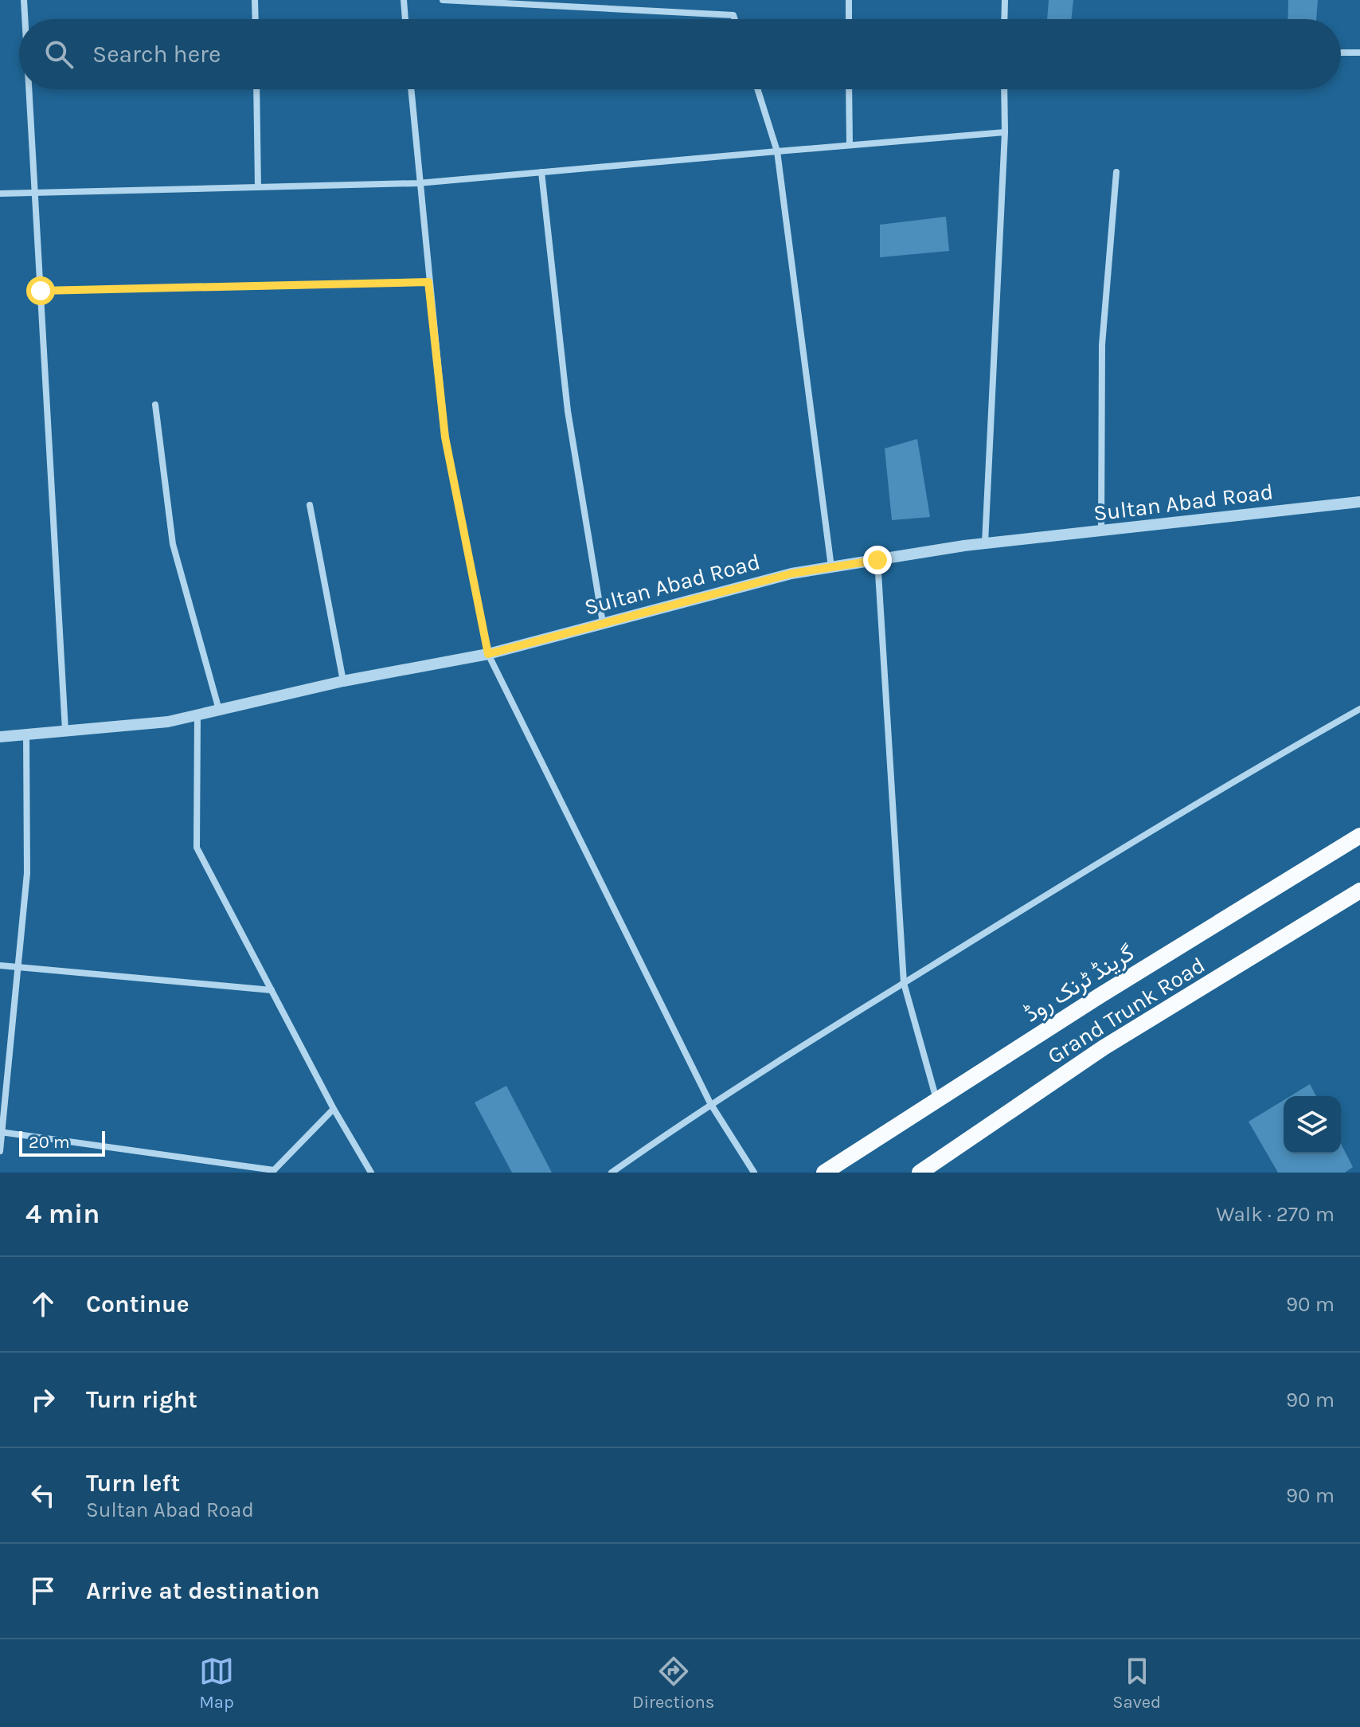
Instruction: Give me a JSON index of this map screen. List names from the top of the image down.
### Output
{
  "streets": {
    "main road": ["گرینڈ ٹرنک روڈ", "Grand Trunk Road"],
    "street": ["Sultan Abad Road"]
  },
  "scale_bar": "20 m",
  "page": {
    "search": "Search here",
    "scale": "20 m",
    "heading": ["4 min", "Walk · 270 m"],
    "list": [
      ["Continue", "90 m"],
      ["Turn right", "90 m"],
      ["Turn left", "Sultan Abad Road", "90 m"],
      "Arrive at destination"
    ],
    "nav": ["Map", "Directions", "Saved"]
  }
}
